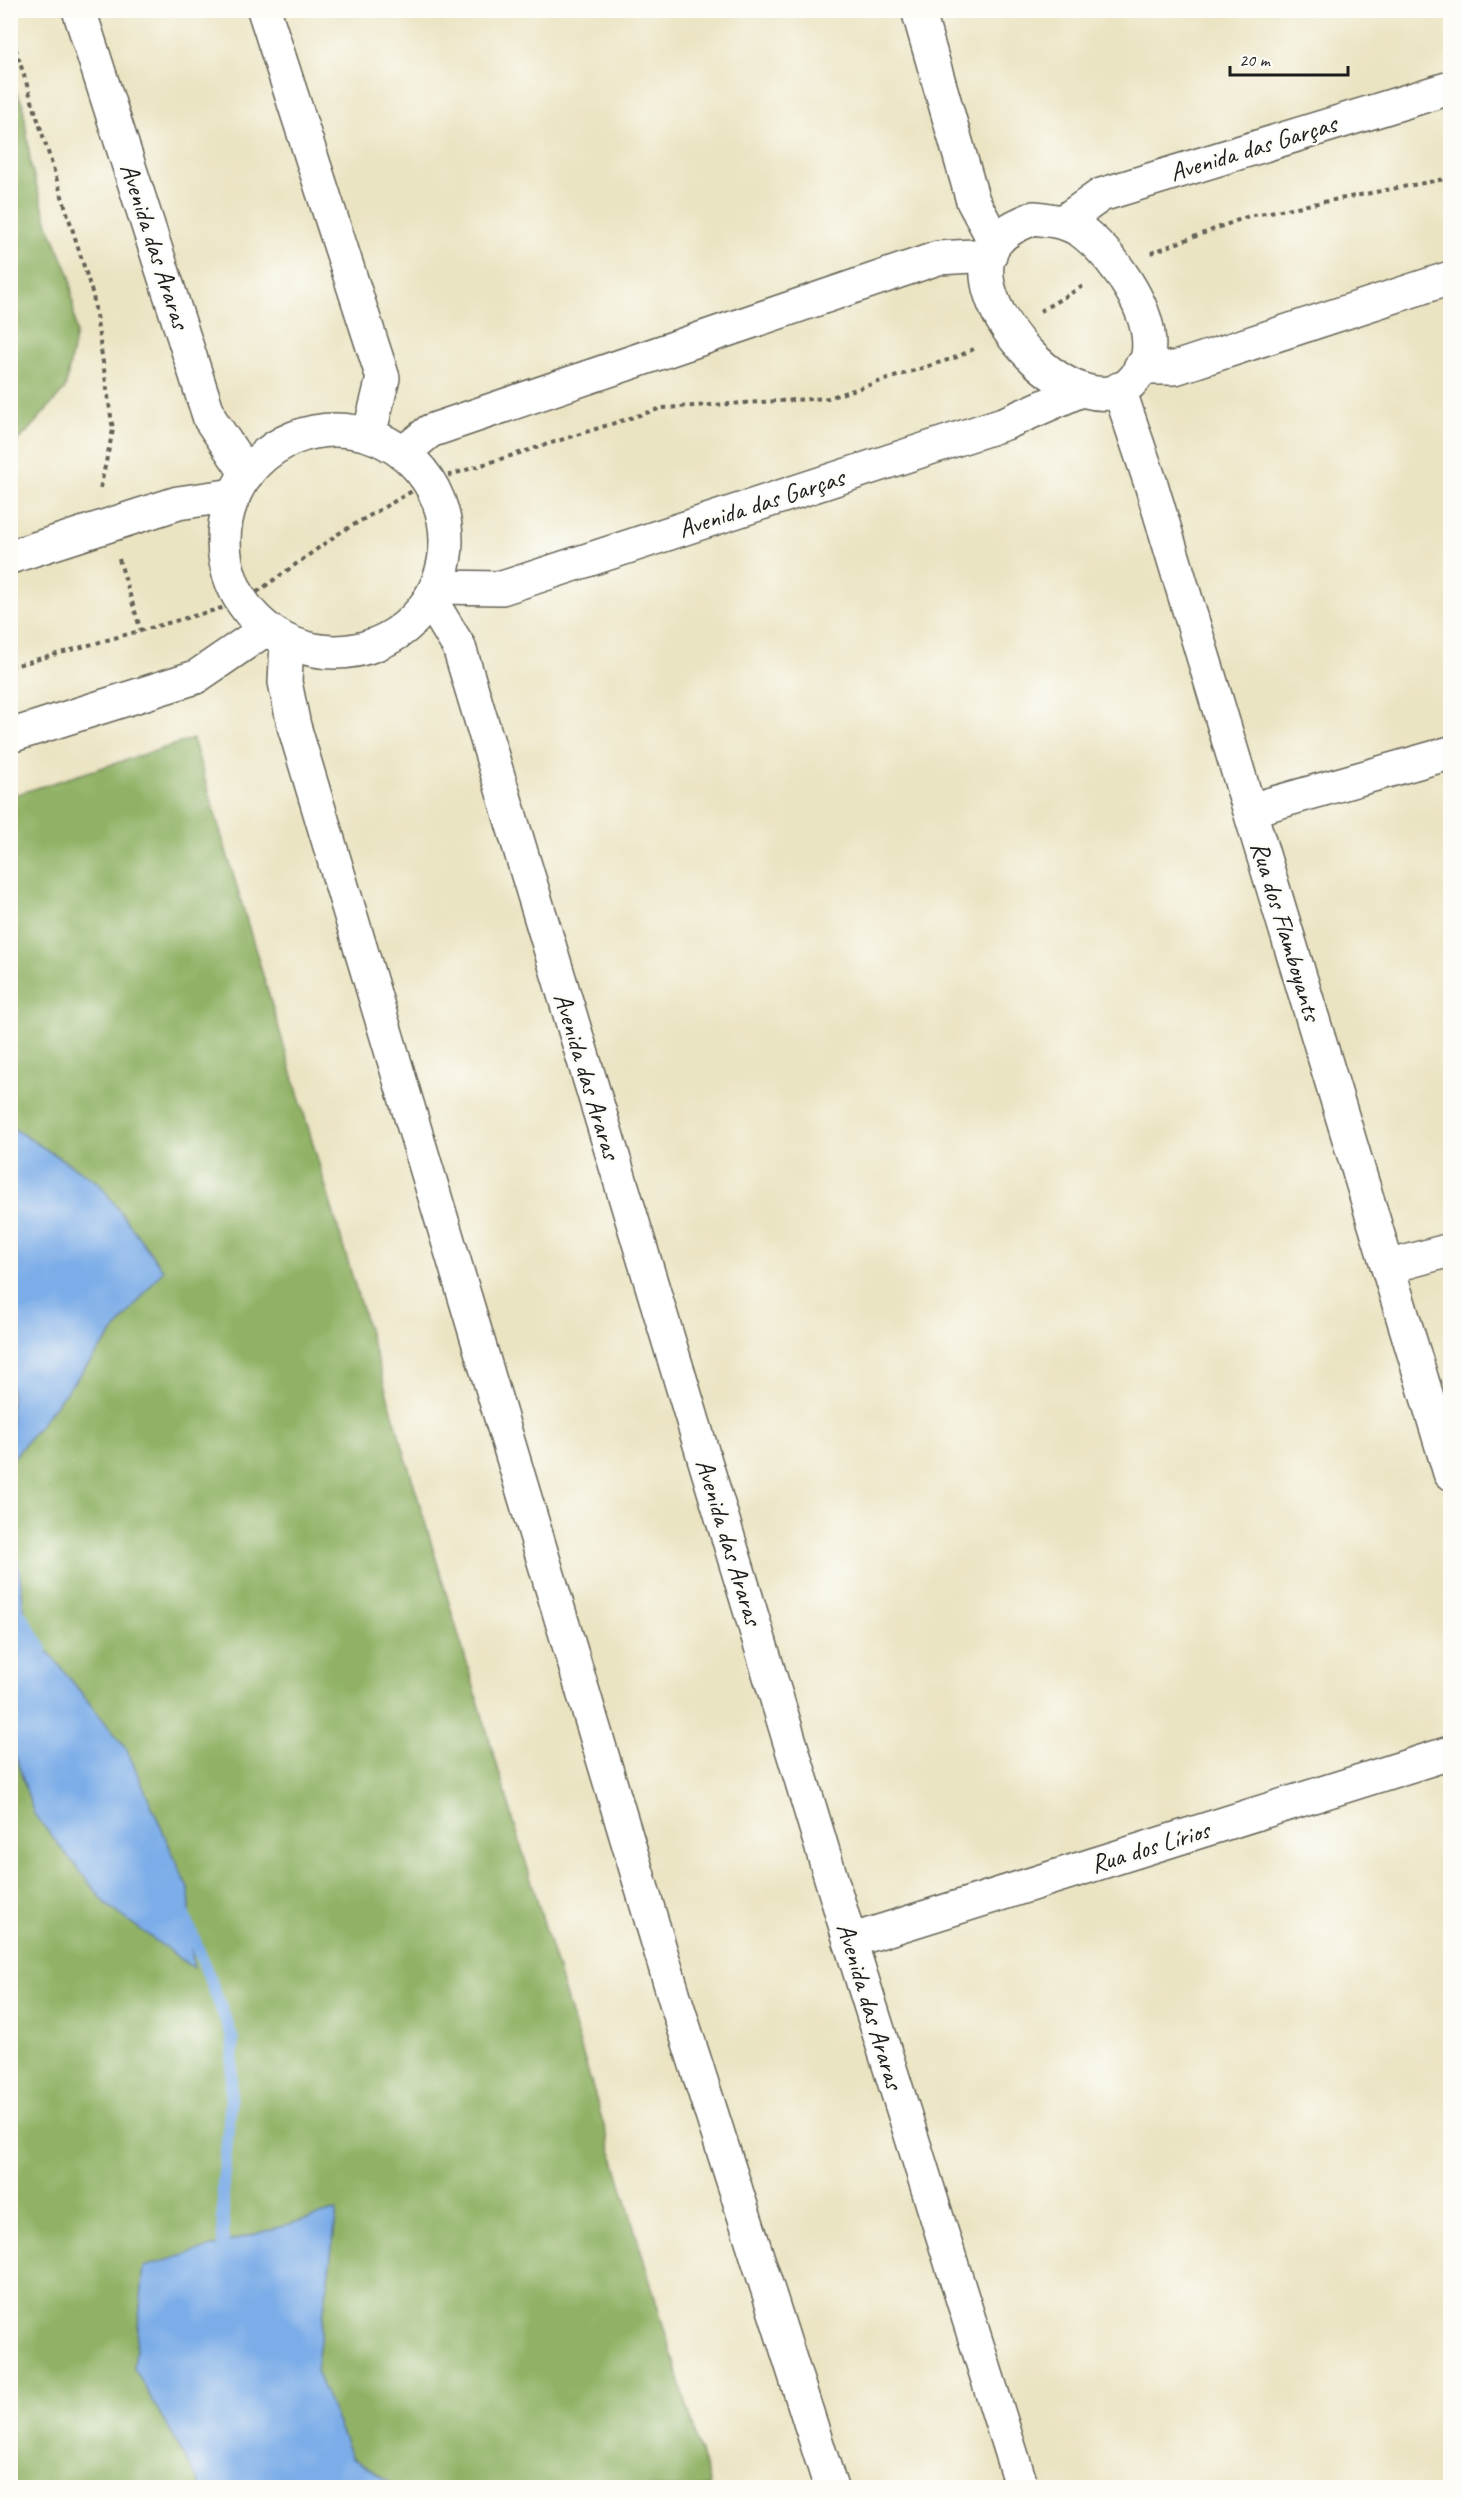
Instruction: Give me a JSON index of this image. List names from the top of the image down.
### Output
{
  "streets": {
    "street": [
      "Avenida das Garças",
      "Avenida das Araras",
      "Rua dos Flamboyants",
      "Rua dos Lírios"
    ]
  },
  "crossings": [
    ["Avenida das Garças", "Avenida das Araras"],
    ["Avenida das Araras", "Rua dos Lírios"]
  ],
  "scale_bar": "20 m"
}
